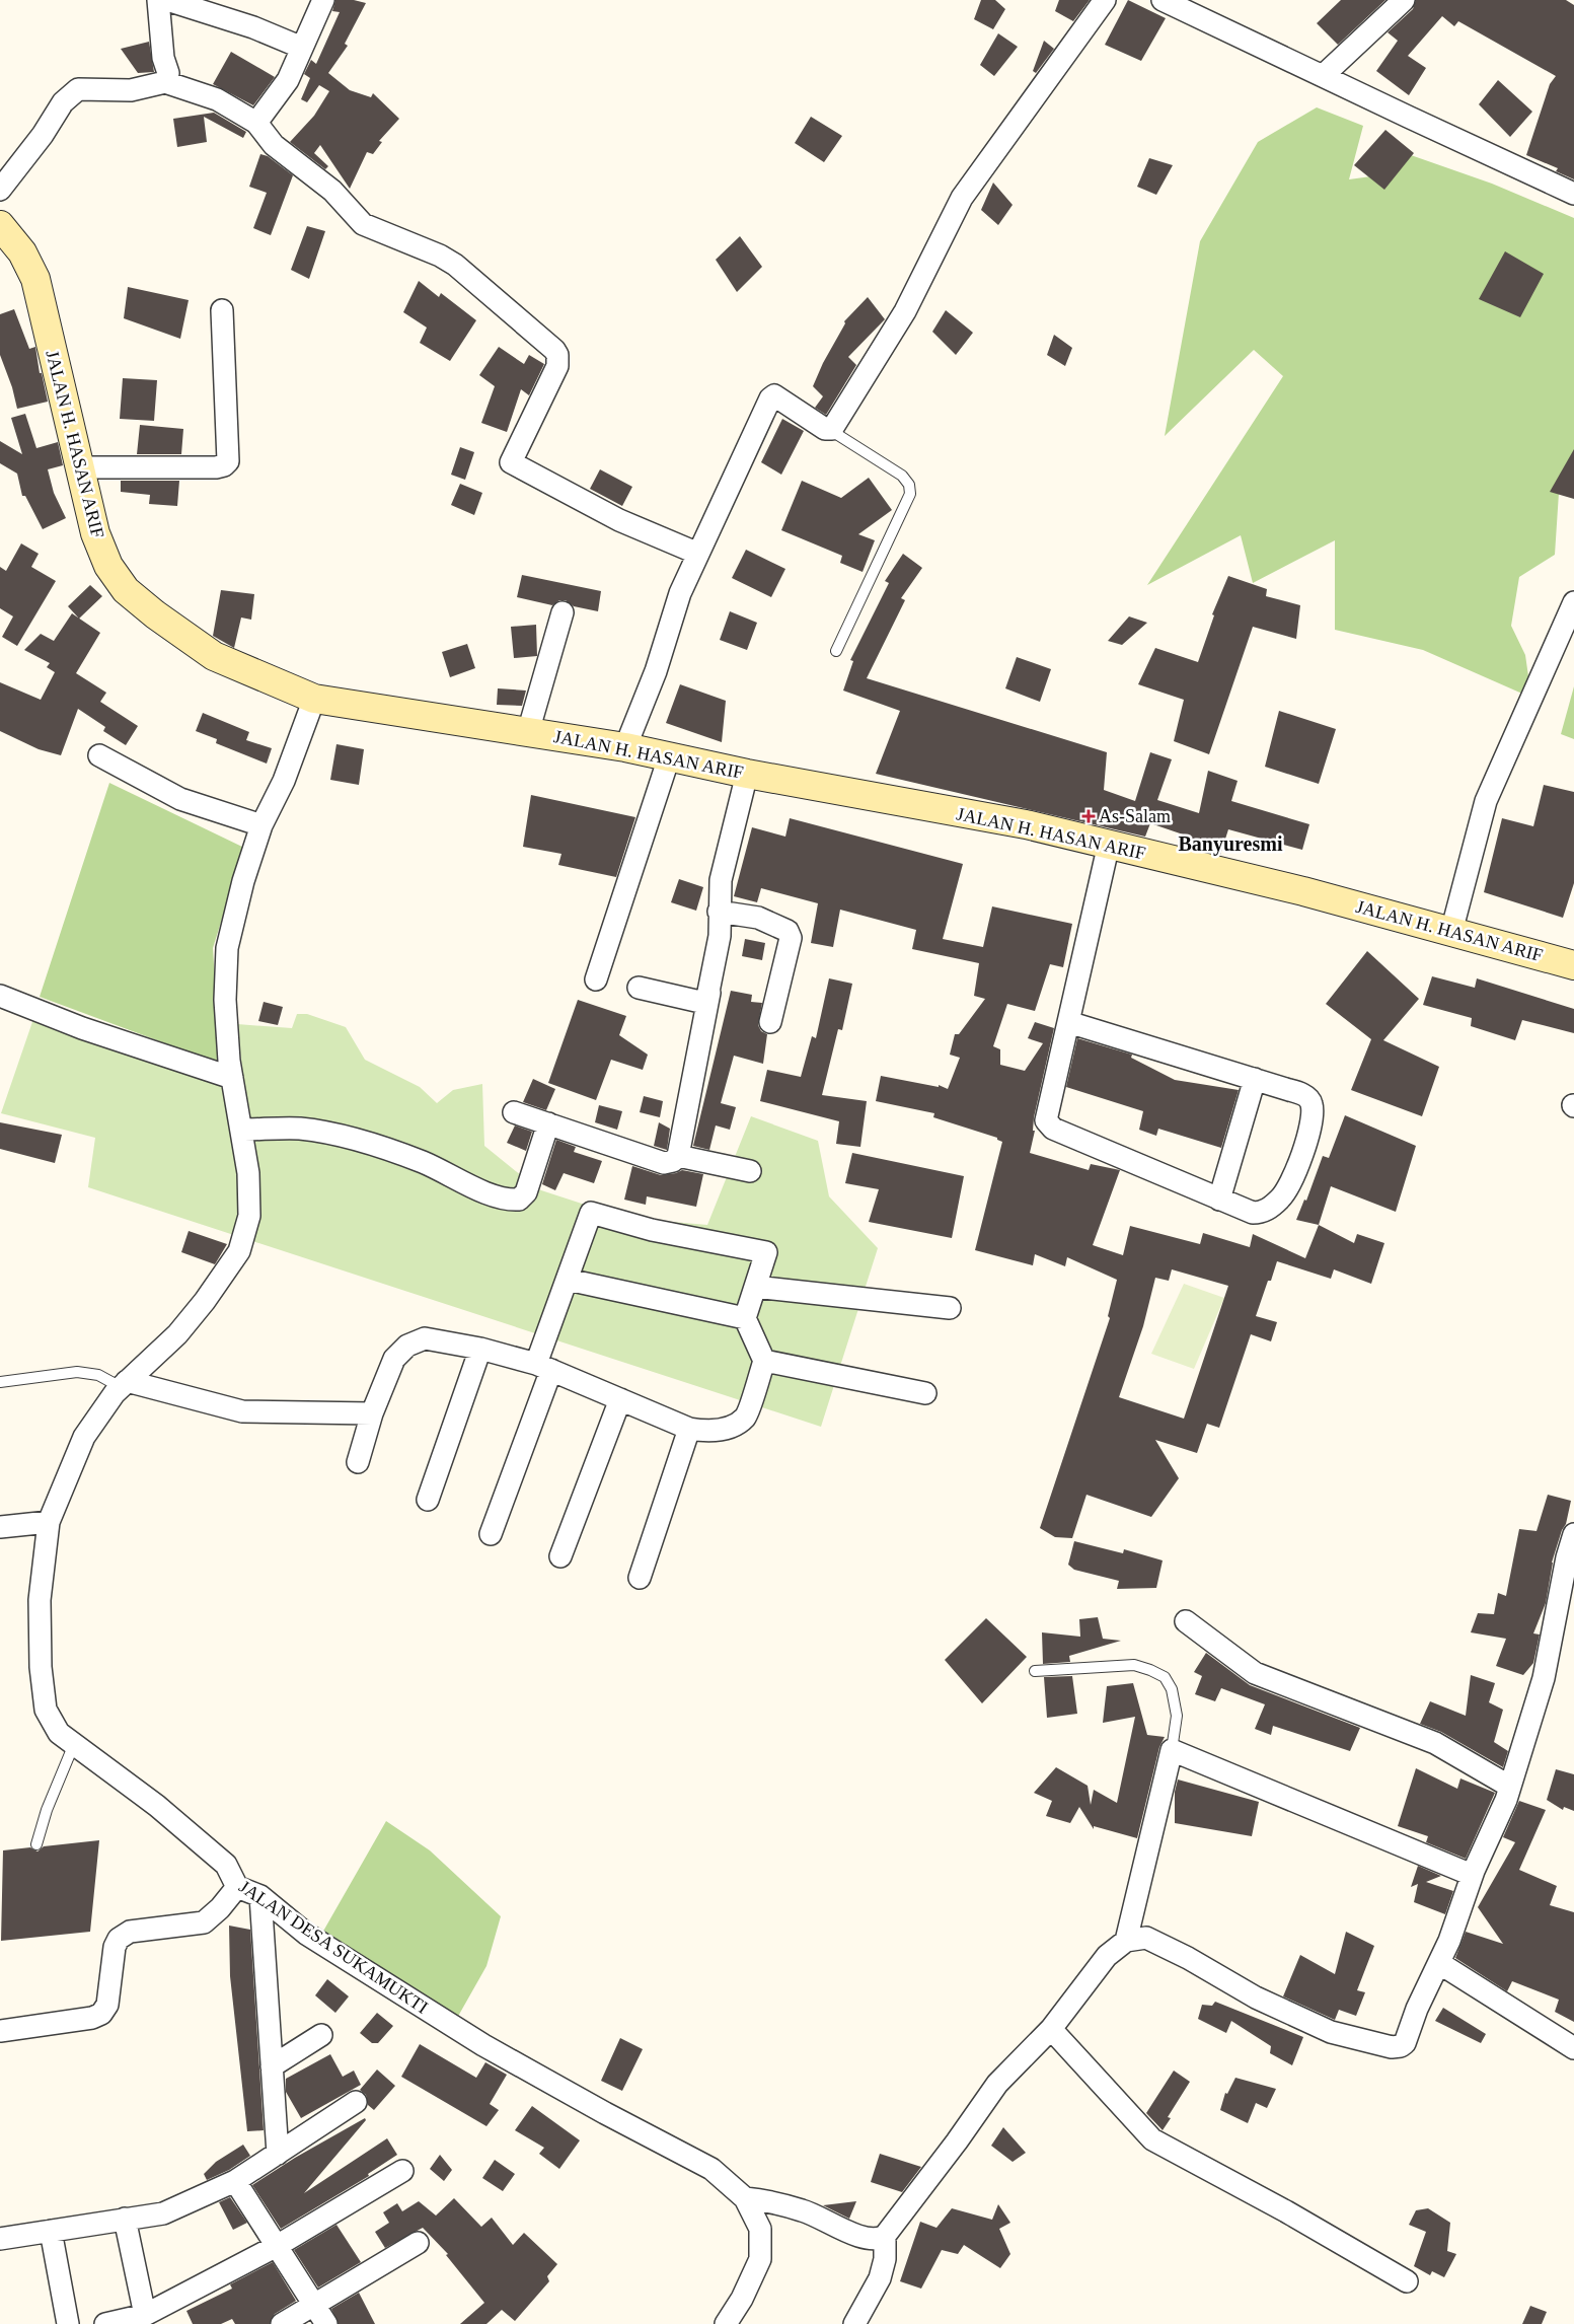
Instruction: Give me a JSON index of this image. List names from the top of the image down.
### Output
{
  "streets": {
    "main road": ["JALAN H. HASAN ARIF"],
    "street": ["JALAN DESA SUKAMUKTI"]
  },
  "crossings": [
    ["JALAN H. HASAN ARIF", "JALAN DESA SUKAMUKTI"]
  ],
  "districts": ["Banyuresmi"],
  "places": {
    "health": ["As-Salam"]
  }
}
